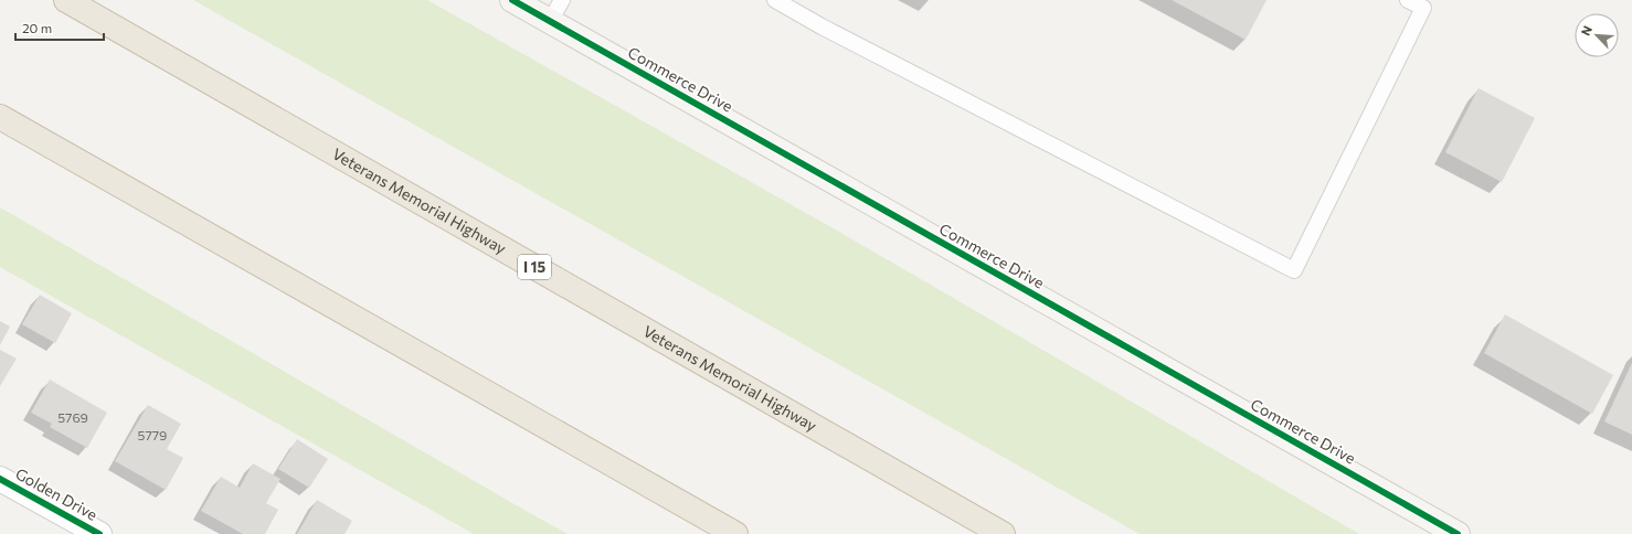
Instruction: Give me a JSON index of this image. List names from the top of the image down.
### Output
{
  "streets": {
    "highway": ["Veterans Memorial Highway", "I 15"],
    "street": ["Commerce Drive", "Golden Drive"]
  },
  "house_numbers": ["5769", "5779"],
  "scale_bar": "20 m",
  "north": "top left"
}
